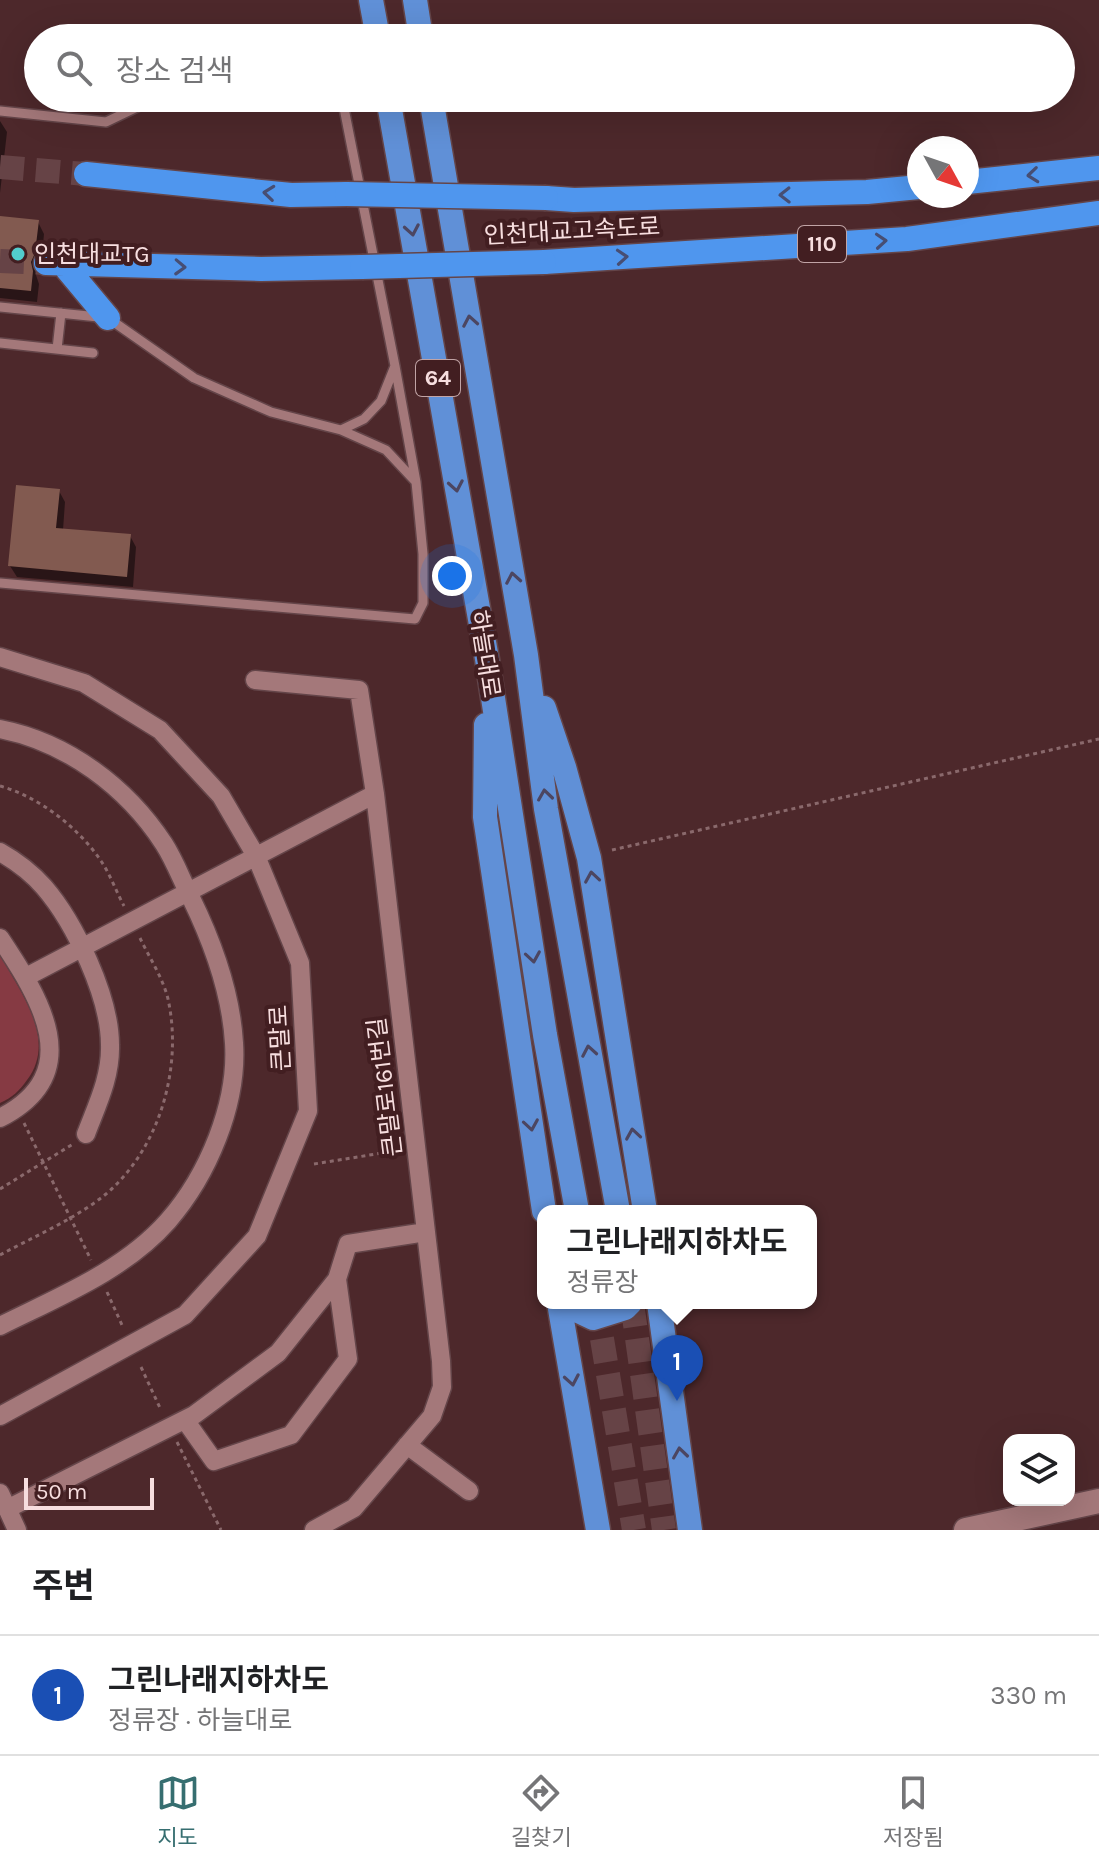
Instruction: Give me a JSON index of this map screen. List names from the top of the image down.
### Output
{
  "streets": {
    "highway": [
      "인천대교고속도로",
      "110",
      "64",
      "하늘대로"
    ],
    "street": ["큰말로", "큰말로161번길"]
  },
  "places": ["인천대교TG"],
  "scale_bar": "50 m",
  "north": "bottom right",
  "page": {
    "search": "장소 검색",
    "popup": ["그린나래지하차도", "정류장"],
    "pins": "1",
    "scale": "50 m",
    "heading": "주변",
    "list": [
      {
        "mark": "1",
        "name": "그린나래지하차도",
        "note": "정류장 · 하늘대로",
        "value": "330 m"
      }
    ],
    "nav": ["지도", "길찾기", "저장됨"]
  }
}
